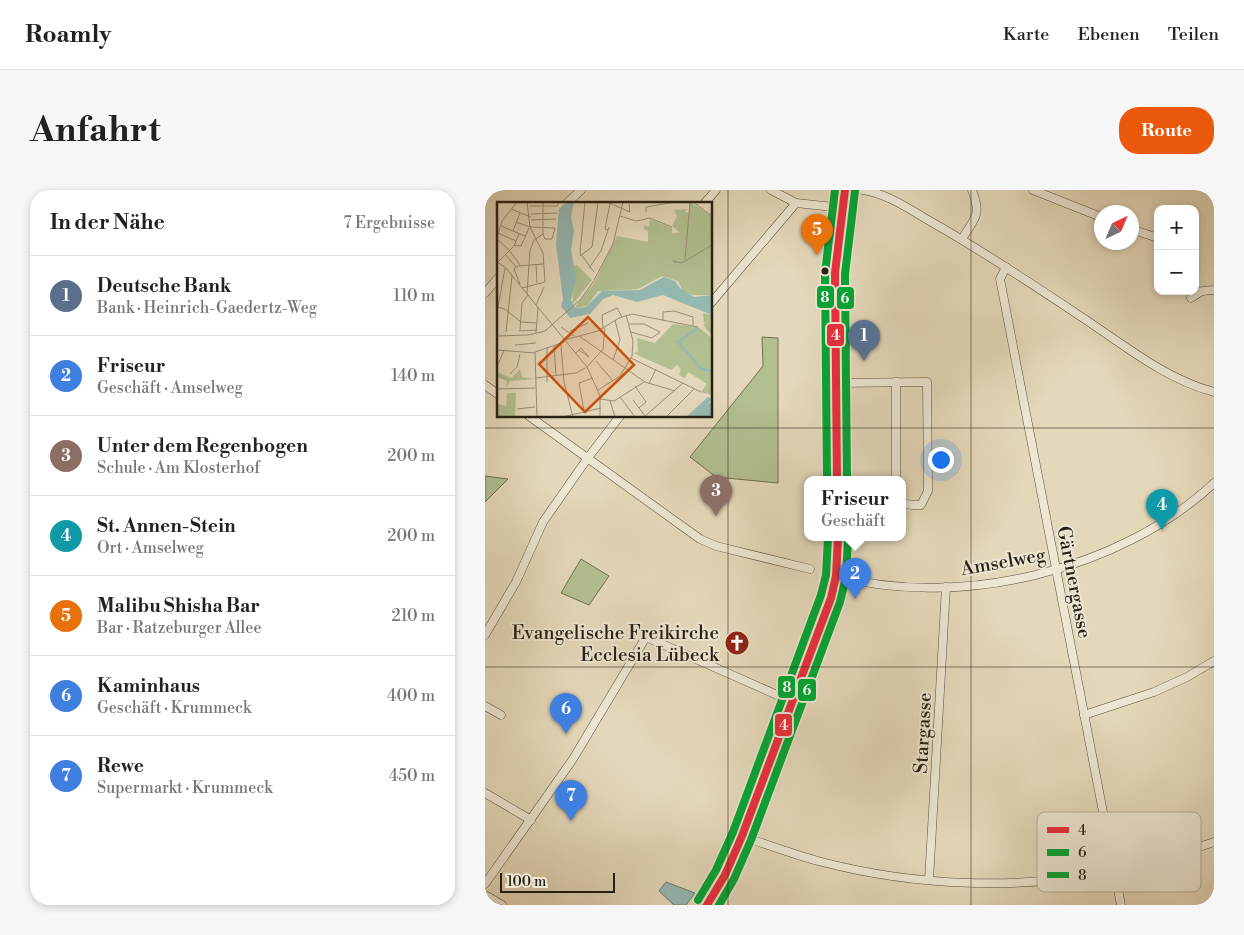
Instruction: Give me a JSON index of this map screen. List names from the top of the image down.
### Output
{
  "streets": {
    "street": ["Amselweg", "Gärtnergasse", "Stargasse"]
  },
  "crossings": [
    ["Amselweg", "Gärtnergasse"],
    ["Amselweg", "Stargasse"]
  ],
  "places": {
    "church": ["Evangelische Freikirche Ecclesia Lübeck"]
  },
  "lines": ["transit line 4", "transit line 8", "transit line 6"],
  "legend": ["4", "6", "8"],
  "scale_bar": "100 m",
  "north": "top right",
  "page": {
    "header": "Roamly",
    "nav": ["Karte", "Ebenen", "Teilen"],
    "buttons": "Route",
    "title": "Anfahrt",
    "heading": ["In der Nähe", "7 Ergebnisse"],
    "map_buttons": ["+", "−"],
    "pins": [
      "5",
      "1",
      "3",
      "4",
      "2",
      "6",
      "7"
    ],
    "list": [
      {
        "mark": "1",
        "name": "Deutsche Bank",
        "note": "Bank · Heinrich-Gaedertz-Weg",
        "value": "110 m"
      },
      {
        "mark": "2",
        "name": "Friseur",
        "note": "Geschäft · Amselweg",
        "value": "140 m"
      },
      {
        "mark": "3",
        "name": "Unter dem Regenbogen",
        "note": "Schule · Am Klosterhof",
        "value": "200 m"
      },
      {
        "mark": "4",
        "name": "St. Annen-Stein",
        "note": "Ort · Amselweg",
        "value": "200 m"
      },
      {
        "mark": "5",
        "name": "Malibu Shisha Bar",
        "note": "Bar · Ratzeburger Allee",
        "value": "210 m"
      },
      {
        "mark": "6",
        "name": "Kaminhaus",
        "note": "Geschäft · Krummeck",
        "value": "400 m"
      },
      {
        "mark": "7",
        "name": "Rewe",
        "note": "Supermarkt · Krummeck",
        "value": "450 m"
      }
    ],
    "popup": ["Friseur", "Geschäft"],
    "scale": "100 m"
  }
}
